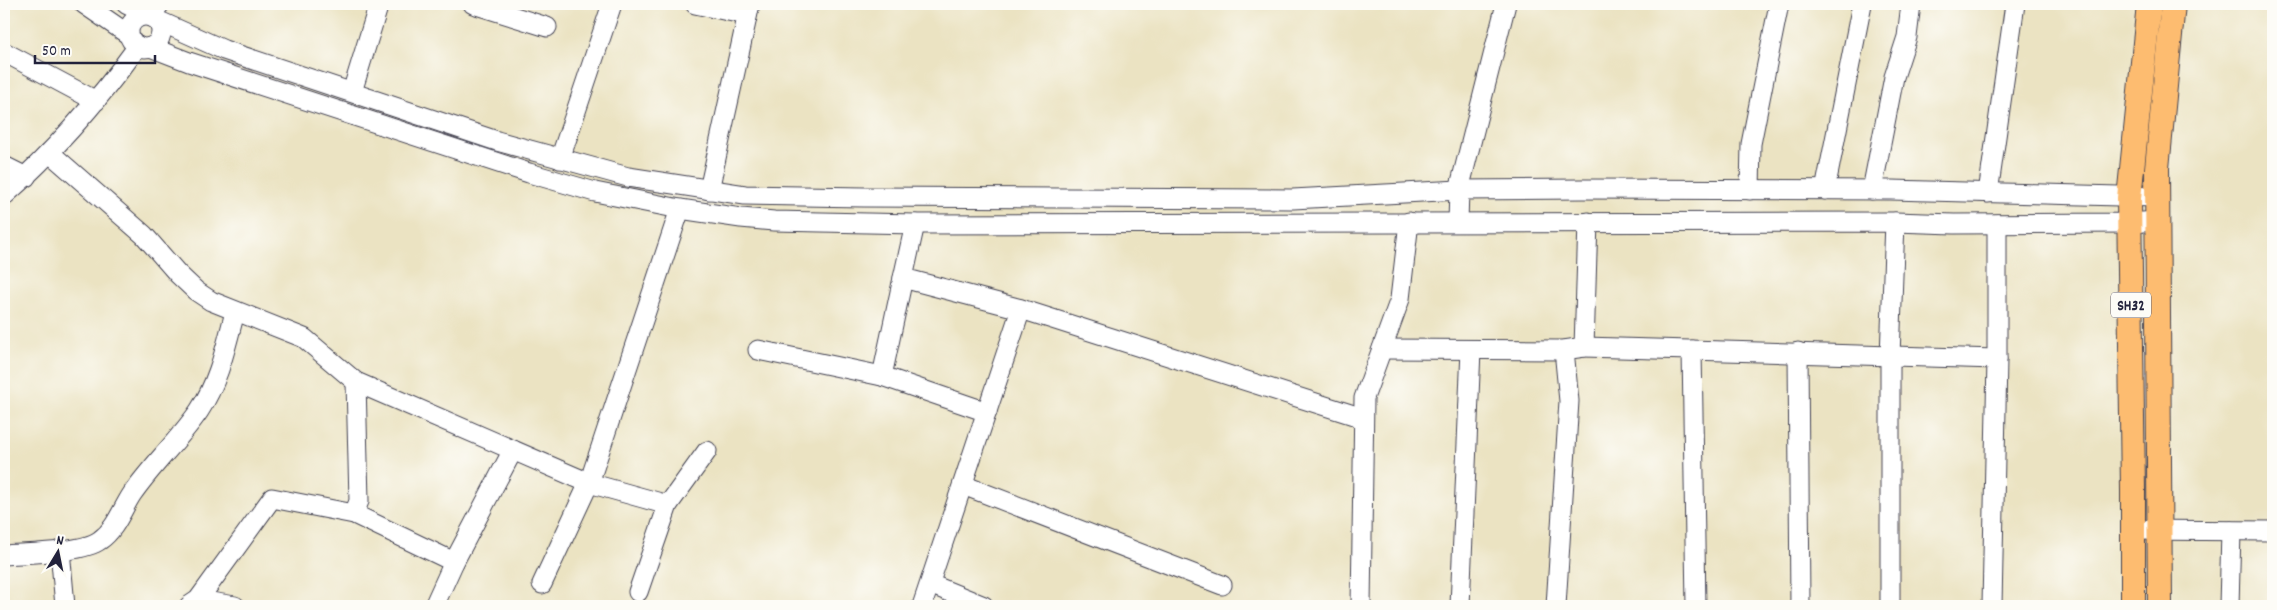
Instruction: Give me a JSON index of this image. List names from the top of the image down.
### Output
{
  "streets": {
    "main road": ["SH32"]
  },
  "scale_bar": "50 m",
  "north": "top"
}
